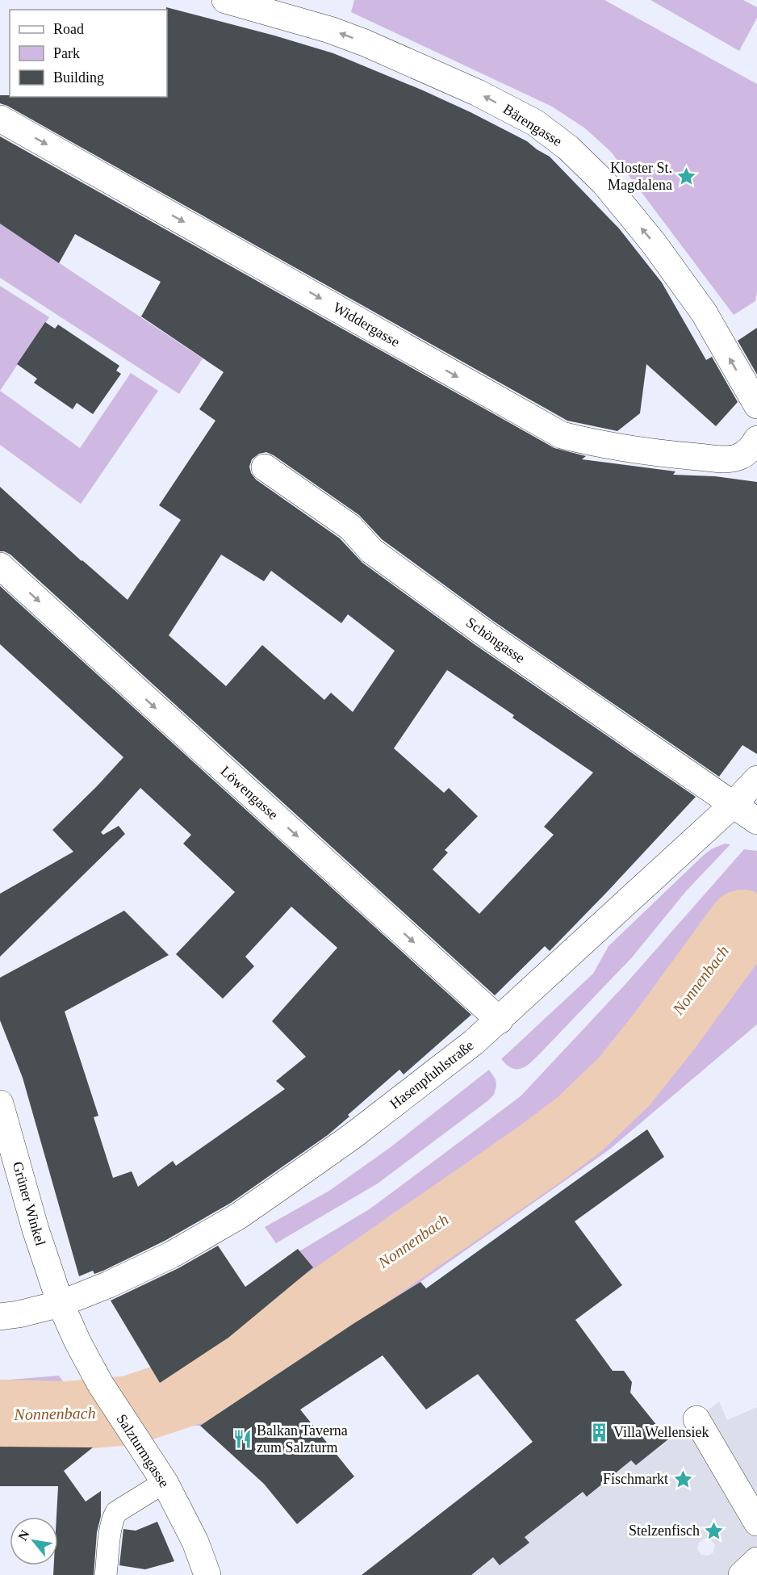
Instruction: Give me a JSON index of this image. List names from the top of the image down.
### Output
{
  "streets": {
    "street": [
      "Bärengasse",
      "Widdergasse",
      "Schöngasse",
      "Löwengasse",
      "Hasenpfuhlstraße",
      "Grüner Winkel",
      "Salzturmgasse"
    ]
  },
  "crossings": [
    ["Schöngasse", "Hasenpfuhlstraße"],
    ["Löwengasse", "Hasenpfuhlstraße"],
    ["Hasenpfuhlstraße", "Grüner Winkel"],
    ["Hasenpfuhlstraße", "Salzturmgasse"],
    ["Grüner Winkel", "Salzturmgasse"]
  ],
  "one_way": ["Bärengasse", "Widdergasse", "Löwengasse"],
  "water": ["Nonnenbach"],
  "places": {
    "place": ["Kloster St. Magdalena", "Fischmarkt", "Stelzenfisch"],
    "building": ["Villa Wellensiek"],
    "restaurant": ["Balkan Taverna zum Salzturm"]
  },
  "legend": ["Road", "Park", "Building"],
  "north": "top left"
}
